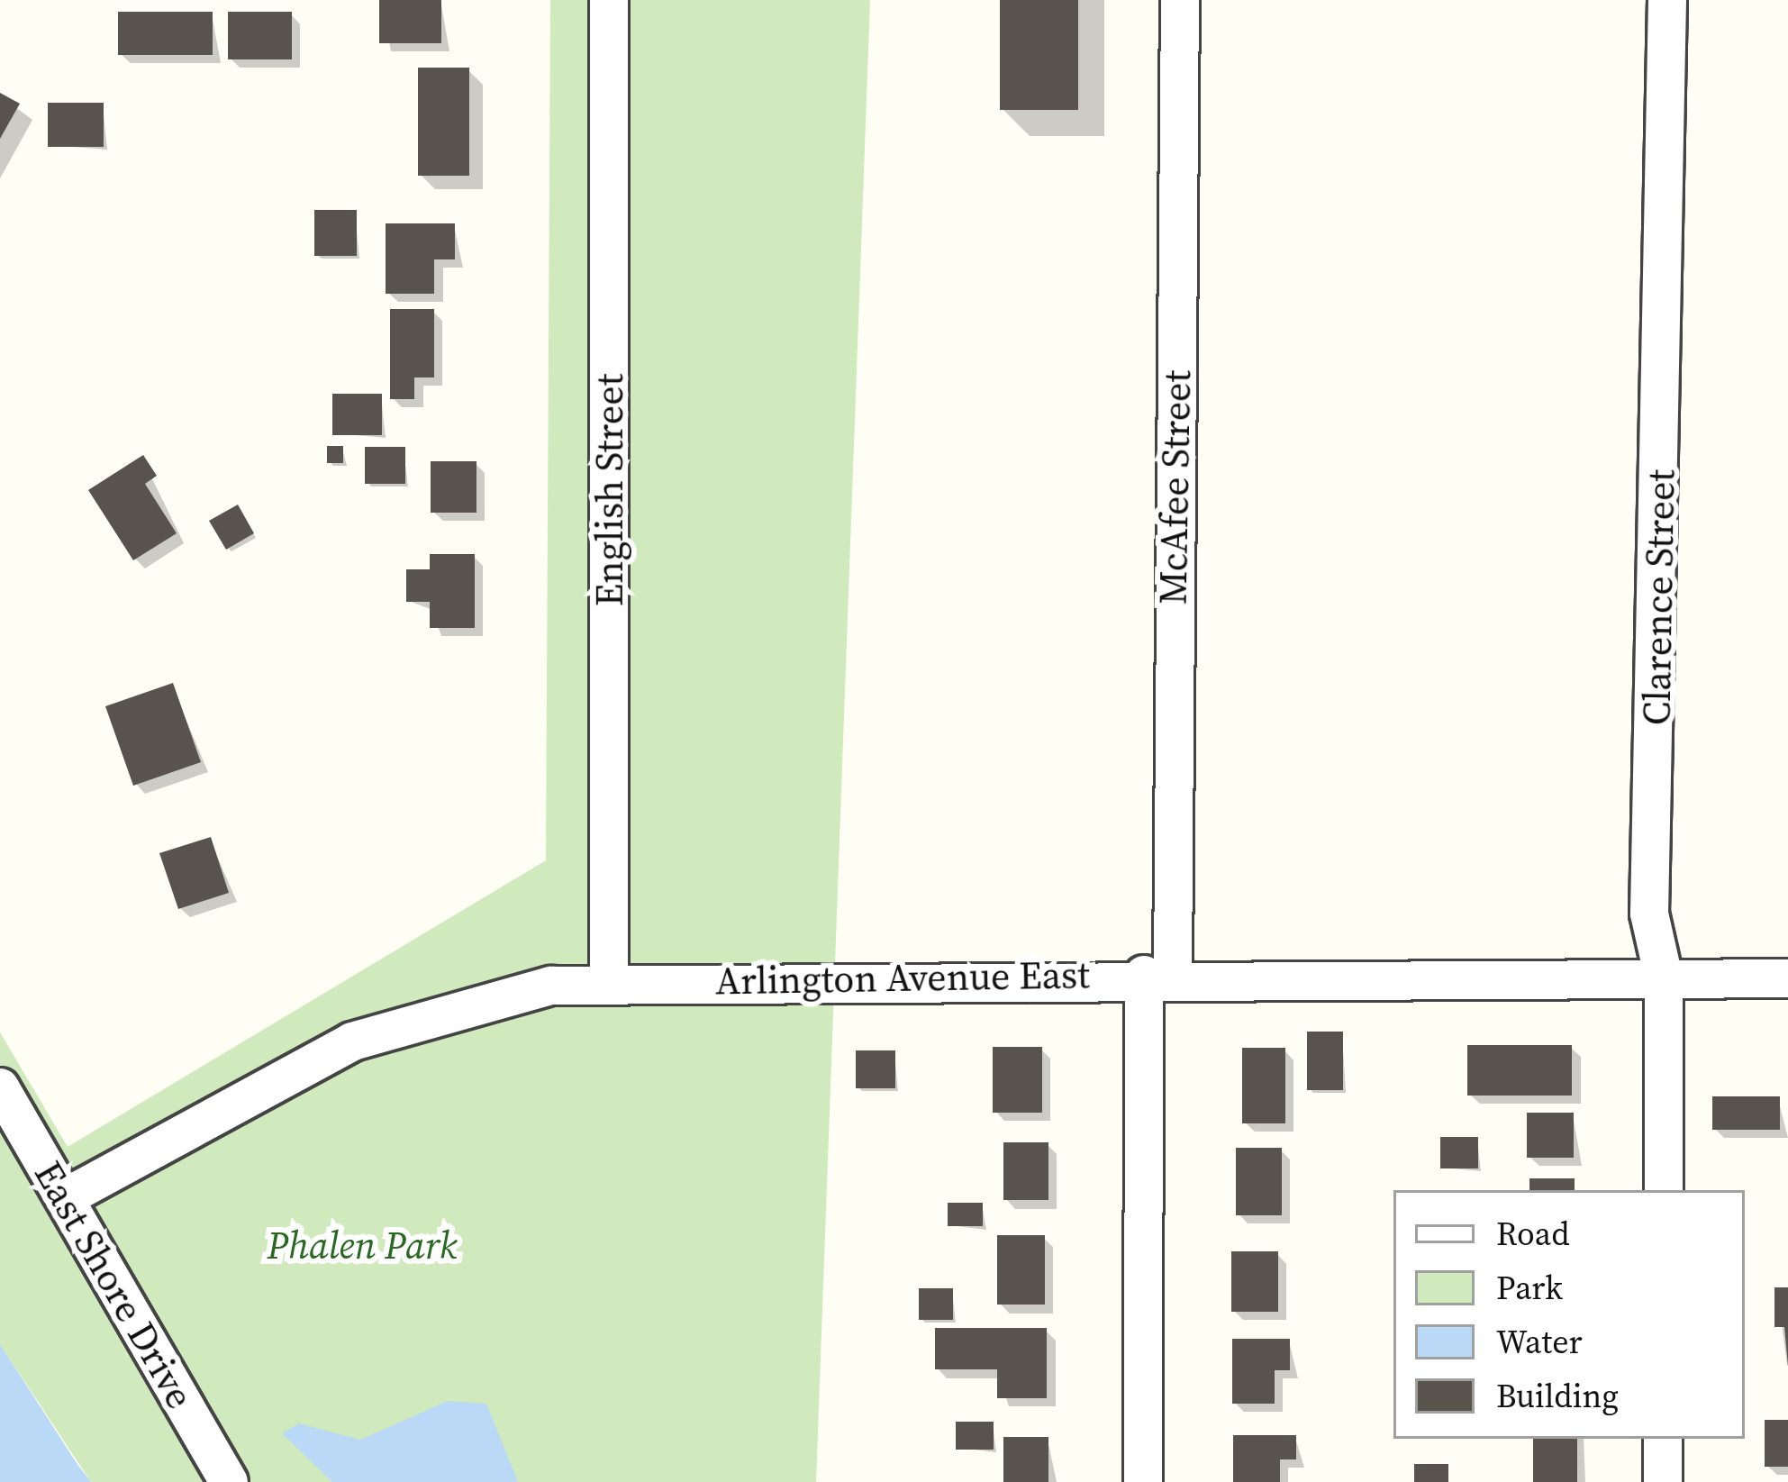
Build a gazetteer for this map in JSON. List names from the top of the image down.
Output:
{
  "streets": {
    "street": [
      "McAfee Street",
      "English Street",
      "Clarence Street",
      "Arlington Avenue East",
      "East Shore Drive"
    ]
  },
  "crossings": [
    ["McAfee Street", "Arlington Avenue East"],
    ["English Street", "Arlington Avenue East"],
    ["Clarence Street", "Arlington Avenue East"],
    ["Arlington Avenue East", "East Shore Drive"]
  ],
  "parks": ["Phalen Park"],
  "legend": [
    "Road",
    "Park",
    "Water",
    "Building"
  ]
}
